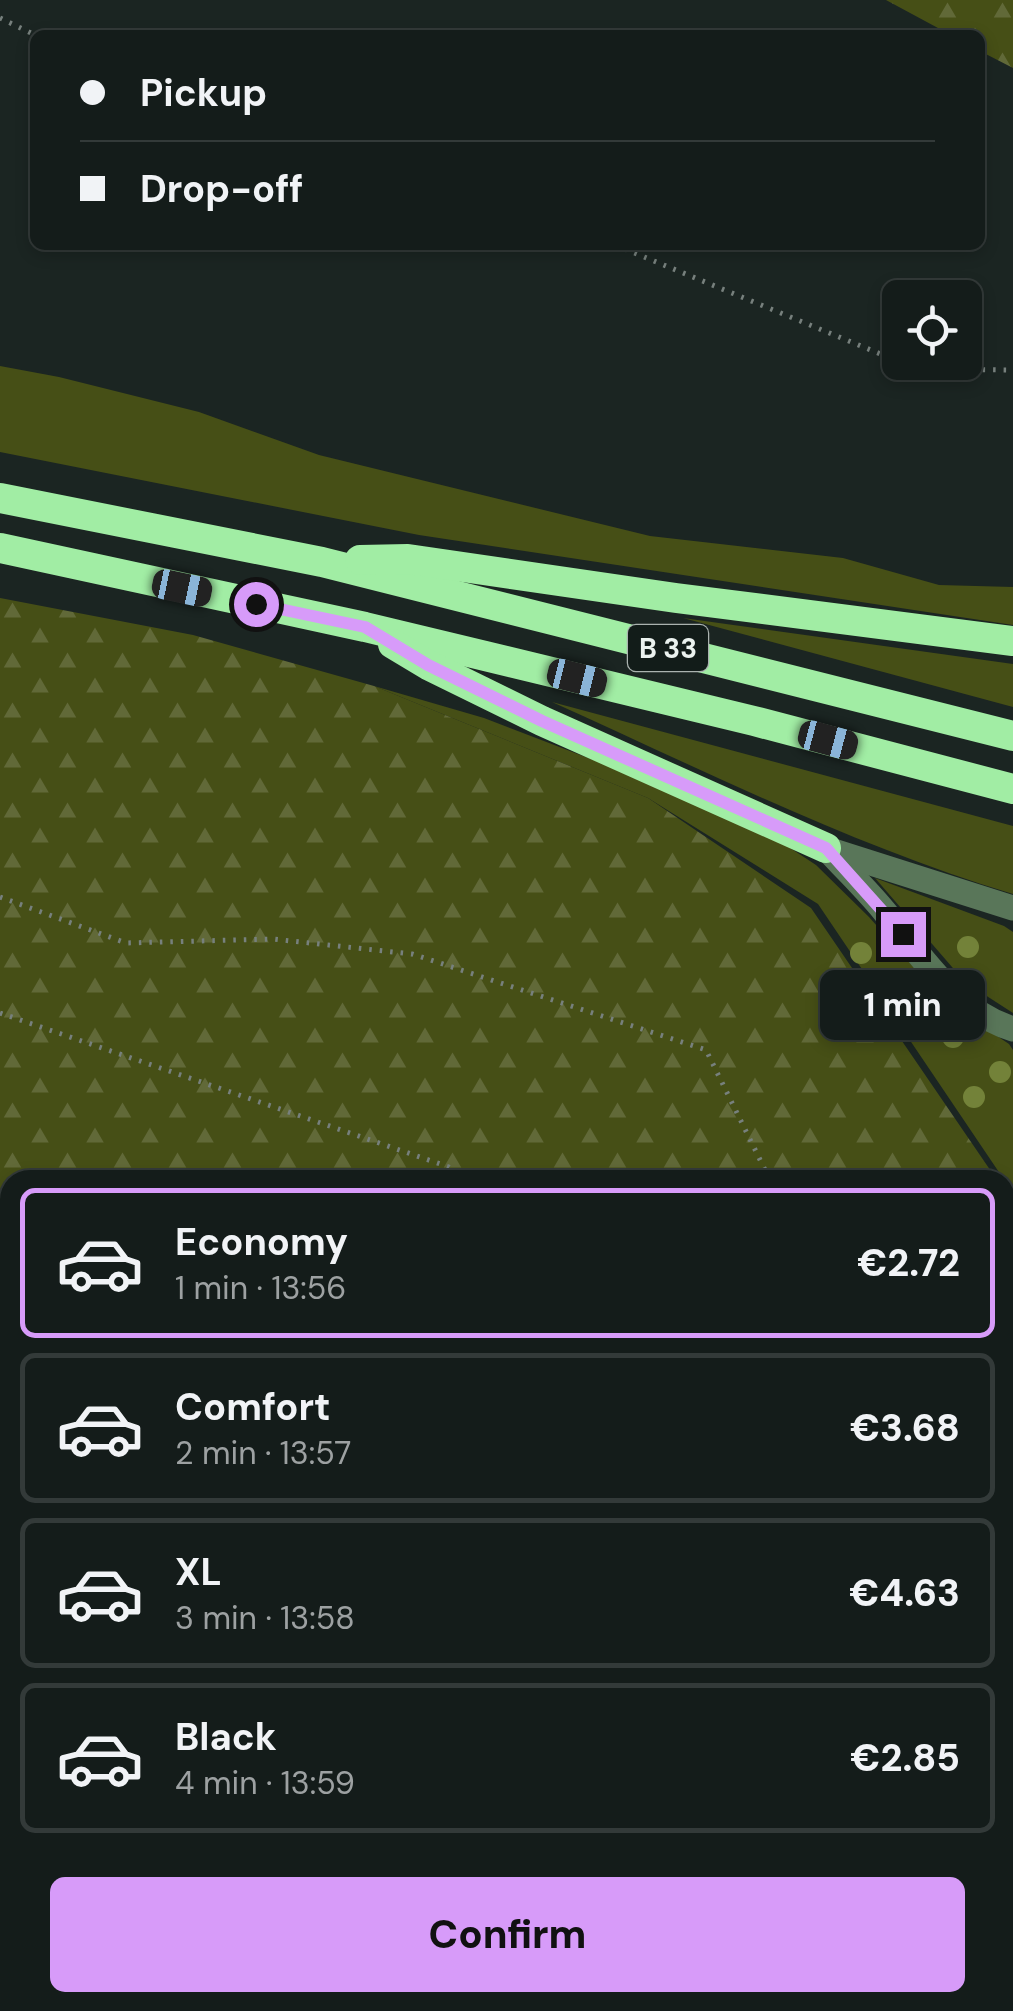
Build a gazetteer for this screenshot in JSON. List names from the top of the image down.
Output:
{
  "streets": {
    "highway": ["B 33"]
  },
  "page": {
    "banner": ["Pickup", "Drop-off"],
    "bubble": "1 min",
    "list": [
      {
        "name": "Economy",
        "note": "1 min · 13:56",
        "value": "€2.72"
      },
      {
        "name": "Comfort",
        "note": "2 min · 13:57",
        "value": "€3.68"
      },
      {
        "name": "XL",
        "note": "3 min · 13:58",
        "value": "€4.63"
      },
      {
        "name": "Black",
        "note": "4 min · 13:59",
        "value": "€2.85"
      }
    ],
    "buttons": "Confirm"
  }
}
